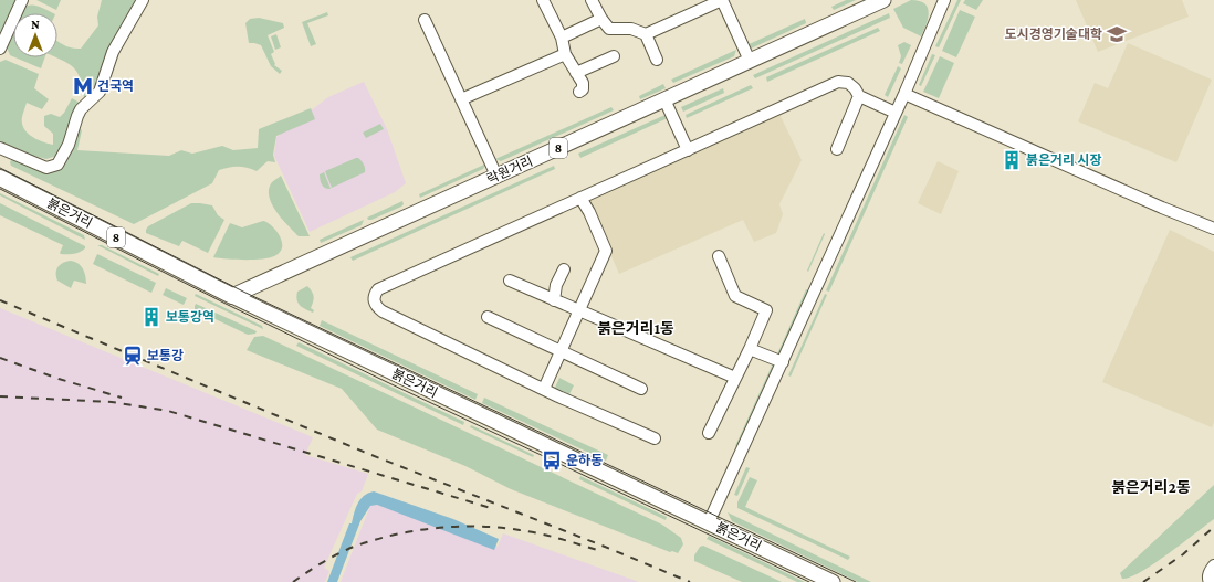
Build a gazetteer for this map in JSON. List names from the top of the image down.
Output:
{
  "streets": {
    "highway": ["8", "붉은거리"],
    "main road": ["락원거리"]
  },
  "crossings": [
    ["락원거리", "붉은거리"]
  ],
  "districts": ["붉은거리1동", "붉은거리2동"],
  "places": {
    "school or university": ["도시경영기술대학"],
    "metro station": ["건국역"],
    "building": ["붉은거리 시장", "보통강역"],
    "station": ["보통강"],
    "bus stop": ["운하동"]
  },
  "north": "top"
}
